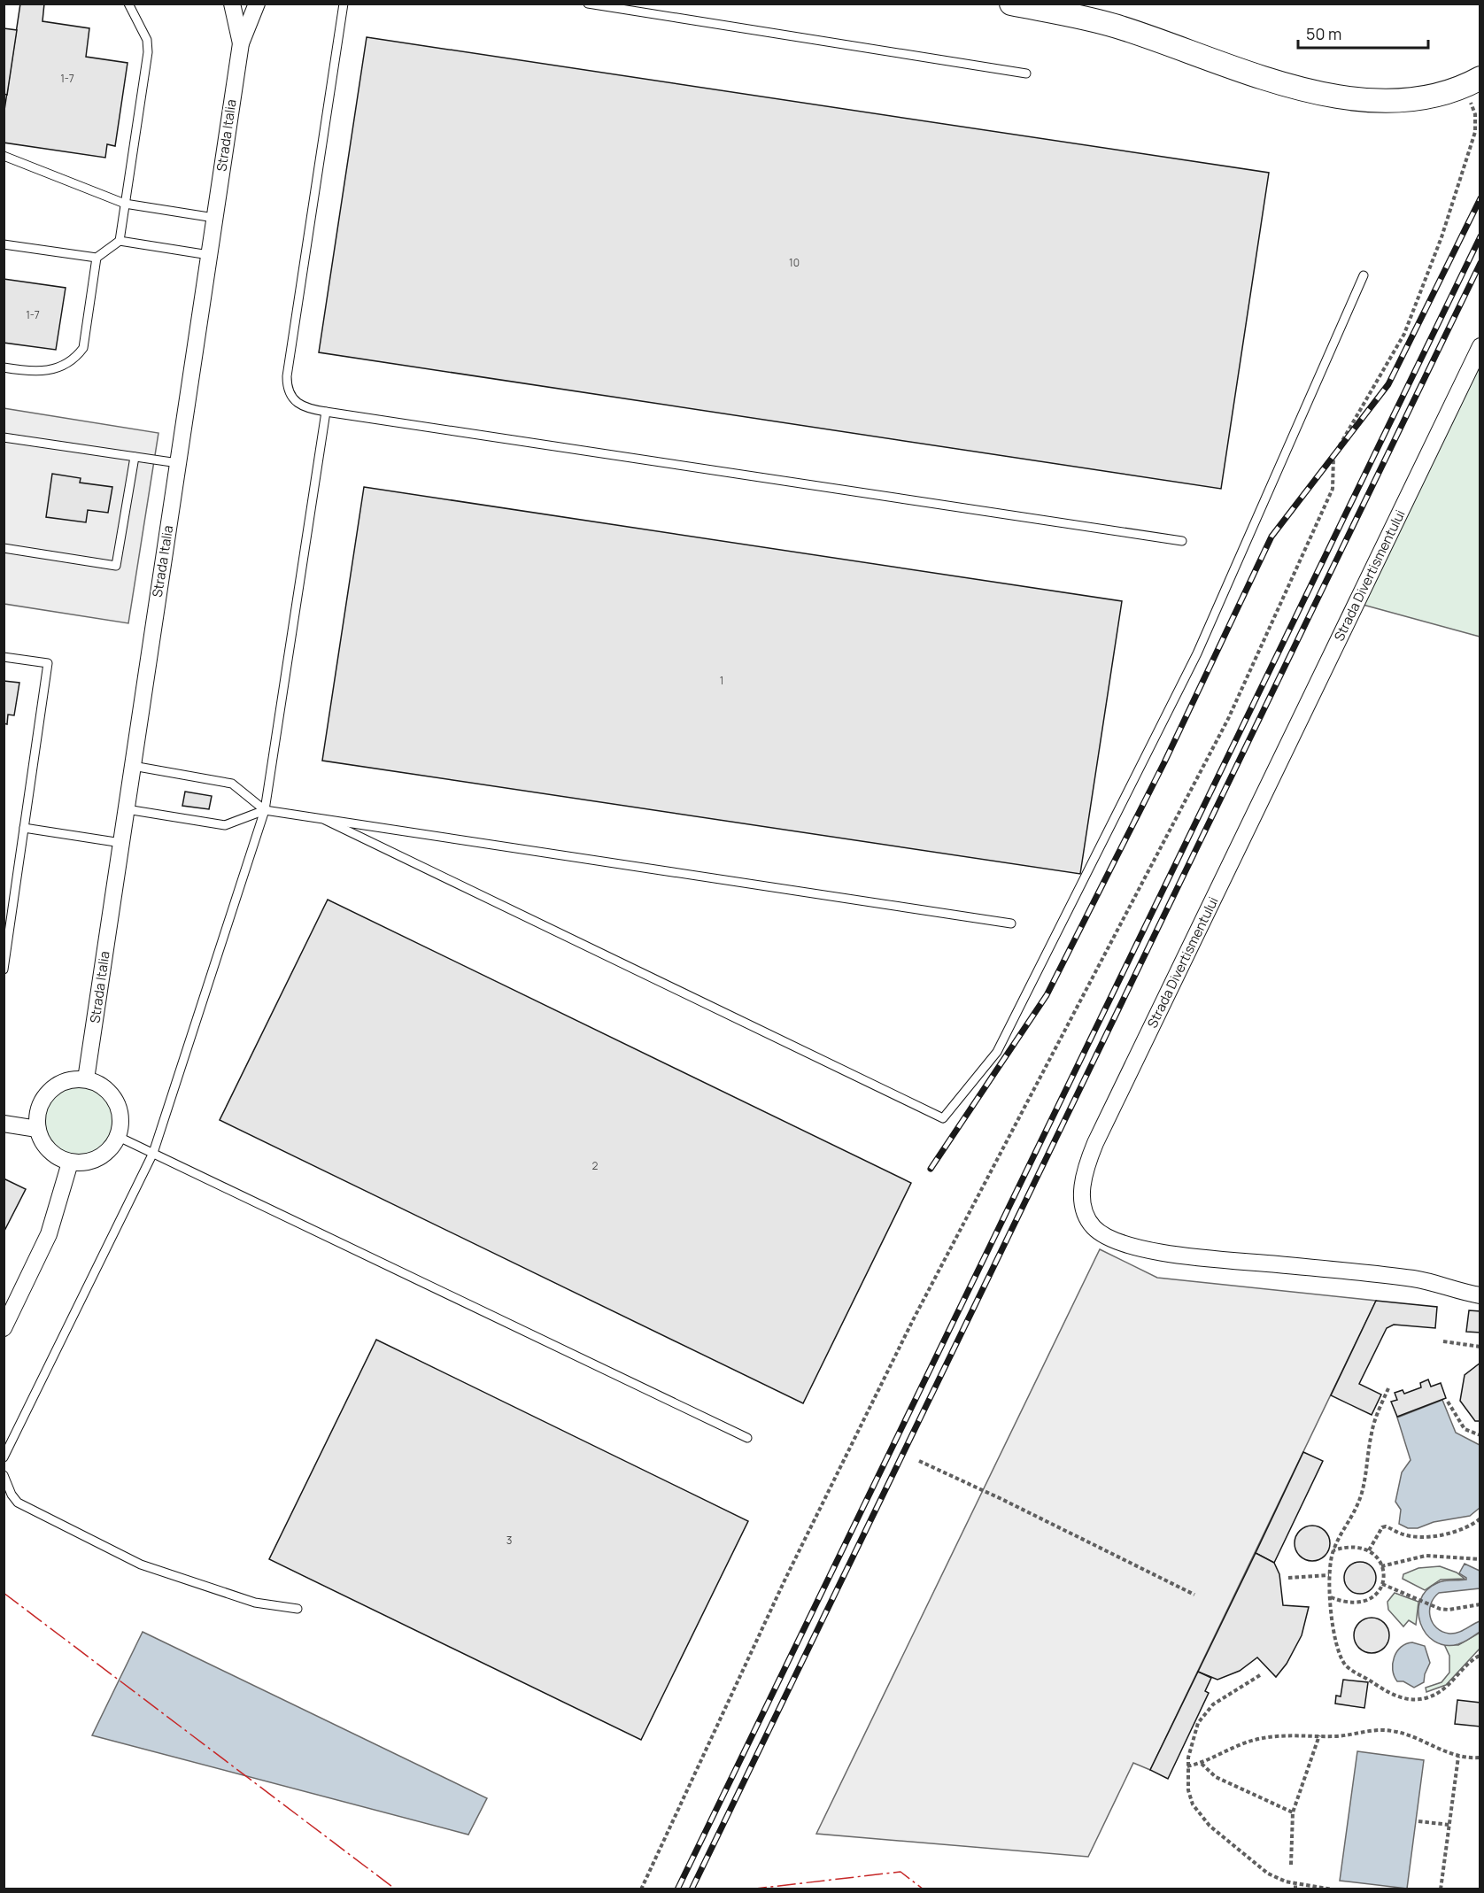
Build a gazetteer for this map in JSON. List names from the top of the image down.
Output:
{
  "streets": {
    "street": ["Strada Italia", "Strada Divertismentului"]
  },
  "house_numbers": [
    "1-7",
    "10",
    "1-7",
    "1",
    "2",
    "3"
  ],
  "scale_bar": "50 m"
}
